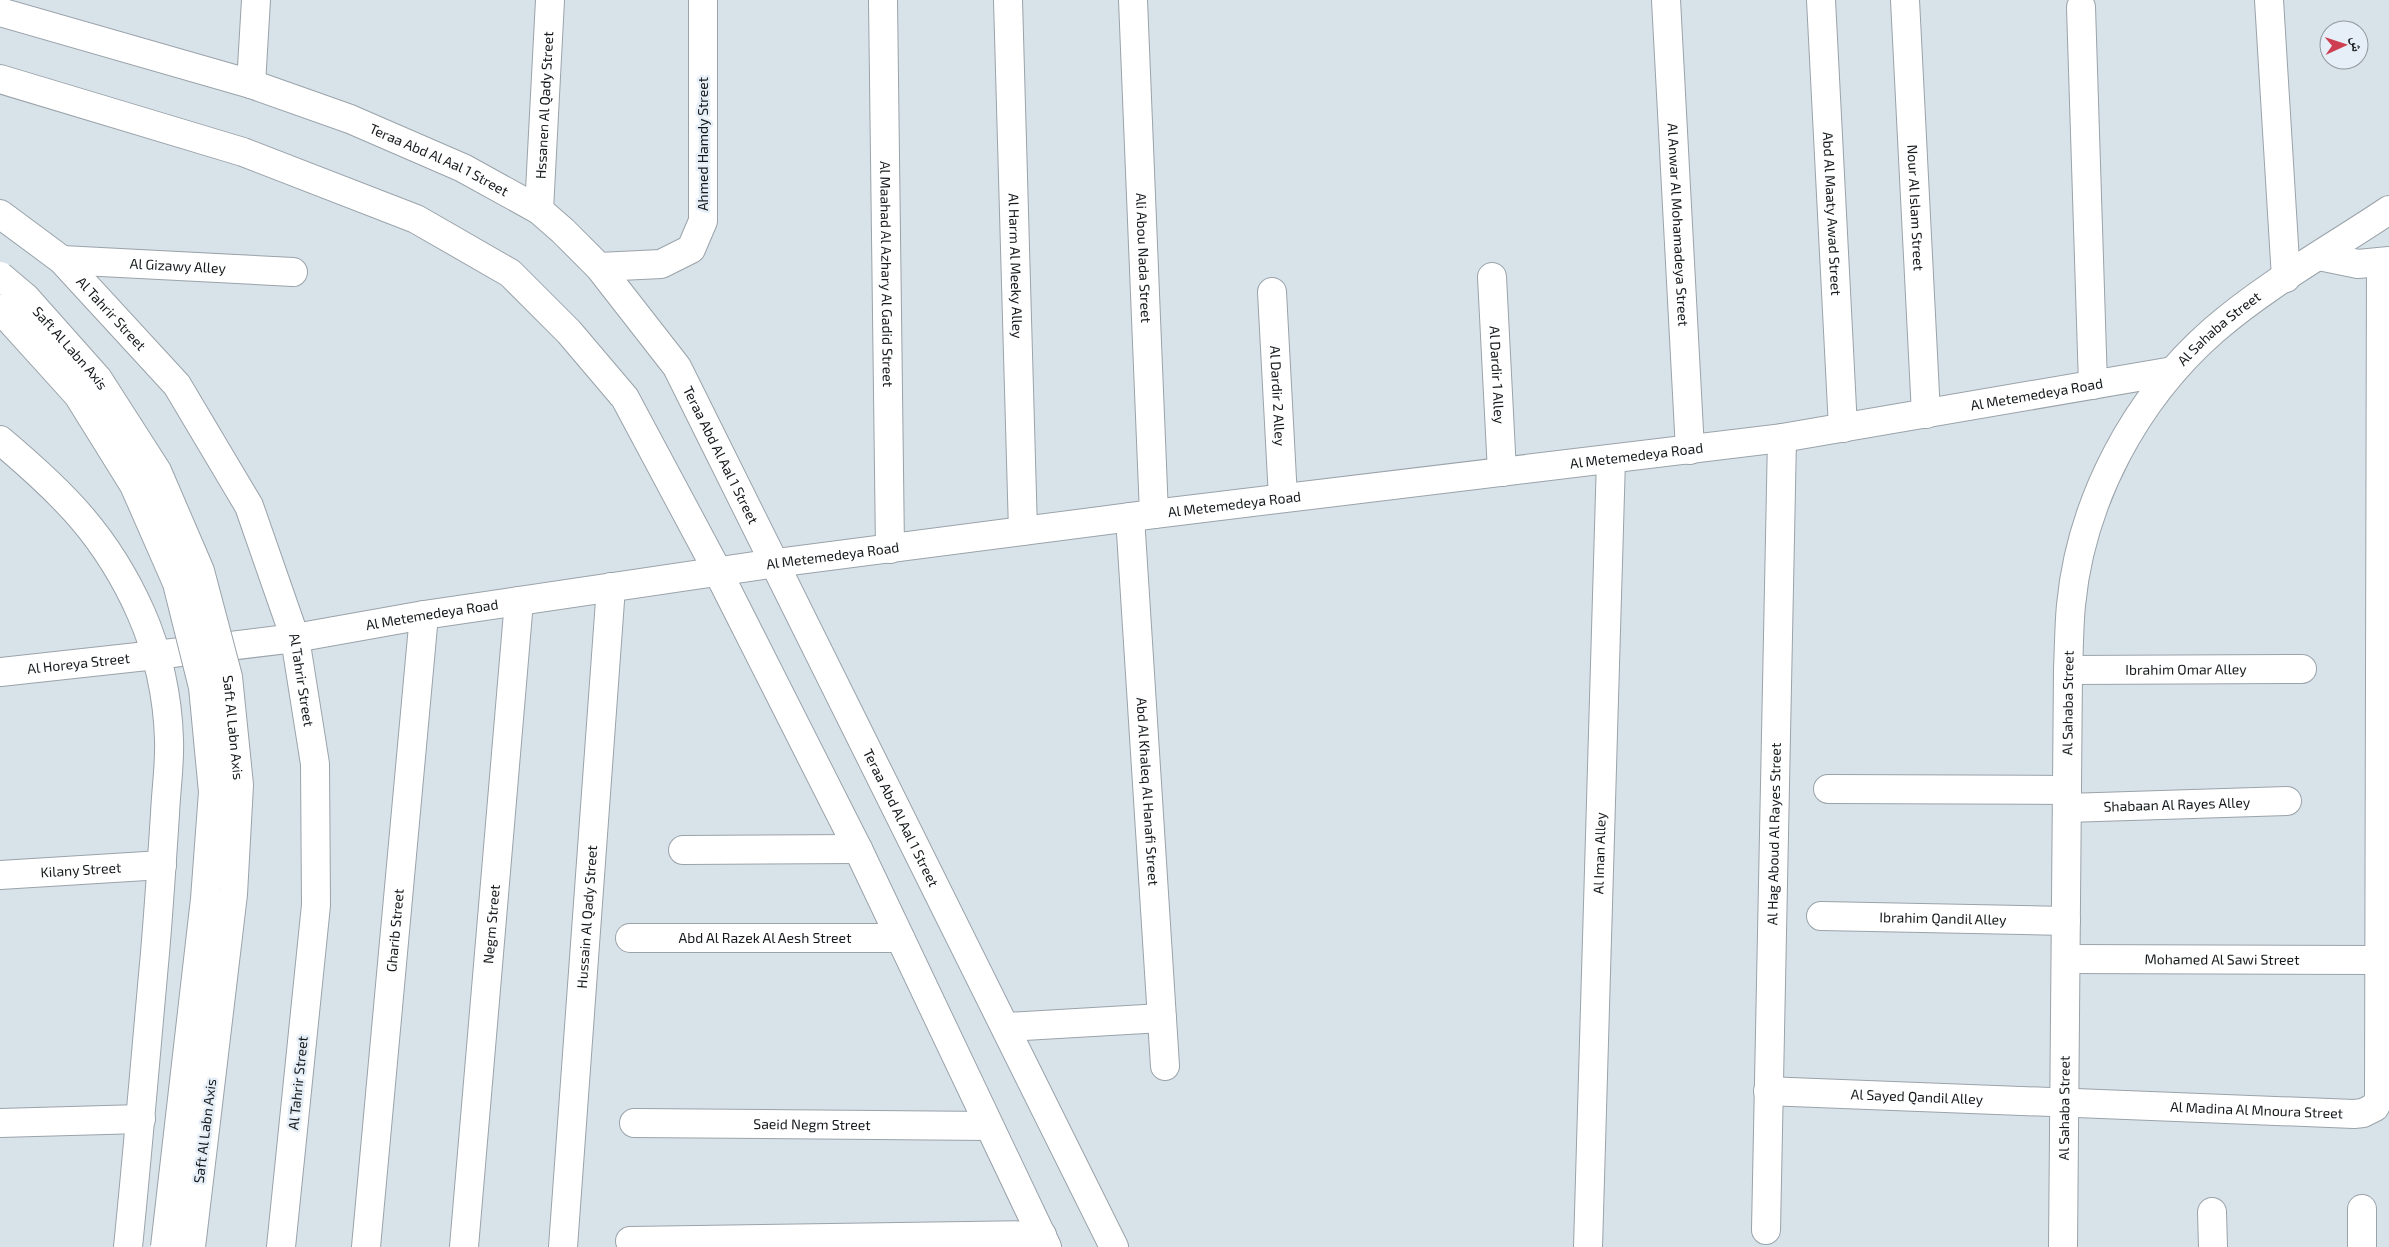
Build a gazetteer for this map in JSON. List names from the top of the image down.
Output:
{
  "streets": {
    "street": [
      "Hssanen Al Qady Street",
      "Ahmed Hamdy Street",
      "Teraa Abd Al Aal 1 Street",
      "Nour Al Islam Street",
      "Abd Al Maaty Awad Street",
      "Al Anwar Al Mohamadeya Street",
      "Ali Abou Nada Street",
      "Al Gizawy Alley",
      "Al Harm Al Meeky Alley",
      "Al Maahad Al Azhary Al Gadid Street",
      "Al Tahrir Street",
      "Al Sahaba Street",
      "Saft Al Labn Axis",
      "Al Dardir 1 Alley",
      "Al Dardir 2 Alley",
      "Al Metemedeya Road",
      "Al Horeya Street",
      "Ibrahim Omar Alley",
      "Abd Al Khaleq Al Hanafi Street",
      "Shabaan Al Rayes Alley",
      "Al Hag Aboud Al Rayes Street",
      "Al Iman Alley",
      "Kilany Street",
      "Hussain Al Qady Street",
      "Ibrahim Qandil Alley",
      "Negm Street",
      "Gharib Street",
      "Abd Al Razek Al Aesh Street",
      "Mohamed Al Sawi Street",
      "Al Sayed Qandil Alley",
      "Al Madina Al Mnoura Street",
      "Saeid Negm Street"
    ]
  },
  "crossings": [
    ["Hssanen Al Qady Street", "Teraa Abd Al Aal 1 Street"],
    ["Ahmed Hamdy Street", "Teraa Abd Al Aal 1 Street"],
    ["Teraa Abd Al Aal 1 Street", "Al Metemedeya Road"],
    ["Nour Al Islam Street", "Al Metemedeya Road"],
    ["Abd Al Maaty Awad Street", "Al Metemedeya Road"],
    ["Al Anwar Al Mohamadeya Street", "Al Metemedeya Road"],
    ["Ali Abou Nada Street", "Al Metemedeya Road"],
    ["Ali Abou Nada Street", "Abd Al Khaleq Al Hanafi Street"],
    ["Al Gizawy Alley", "Al Tahrir Street"],
    ["Al Harm Al Meeky Alley", "Al Metemedeya Road"],
    ["Al Maahad Al Azhary Al Gadid Street", "Al Metemedeya Road"],
    ["Al Tahrir Street", "Al Metemedeya Road"],
    ["Al Sahaba Street", "Al Metemedeya Road"],
    ["Al Sahaba Street", "Ibrahim Omar Alley"],
    ["Al Sahaba Street", "Shabaan Al Rayes Alley"],
    ["Al Sahaba Street", "Ibrahim Qandil Alley"],
    ["Al Sahaba Street", "Mohamed Al Sawi Street"],
    ["Al Sahaba Street", "Al Sayed Qandil Alley"],
    ["Al Sahaba Street", "Al Madina Al Mnoura Street"],
    ["Al Dardir 1 Alley", "Al Metemedeya Road"],
    ["Al Dardir 2 Alley", "Al Metemedeya Road"],
    ["Al Metemedeya Road", "Al Horeya Street"],
    ["Al Metemedeya Road", "Abd Al Khaleq Al Hanafi Street"],
    ["Al Metemedeya Road", "Al Hag Aboud Al Rayes Street"],
    ["Al Metemedeya Road", "Al Iman Alley"],
    ["Al Metemedeya Road", "Hussain Al Qady Street"],
    ["Al Metemedeya Road", "Negm Street"],
    ["Al Metemedeya Road", "Gharib Street"],
    ["Al Hag Aboud Al Rayes Street", "Al Sayed Qandil Alley"],
    ["Mohamed Al Sawi Street", "Al Madina Al Mnoura Street"],
    ["Al Sayed Qandil Alley", "Al Madina Al Mnoura Street"]
  ],
  "north": "right"
}
